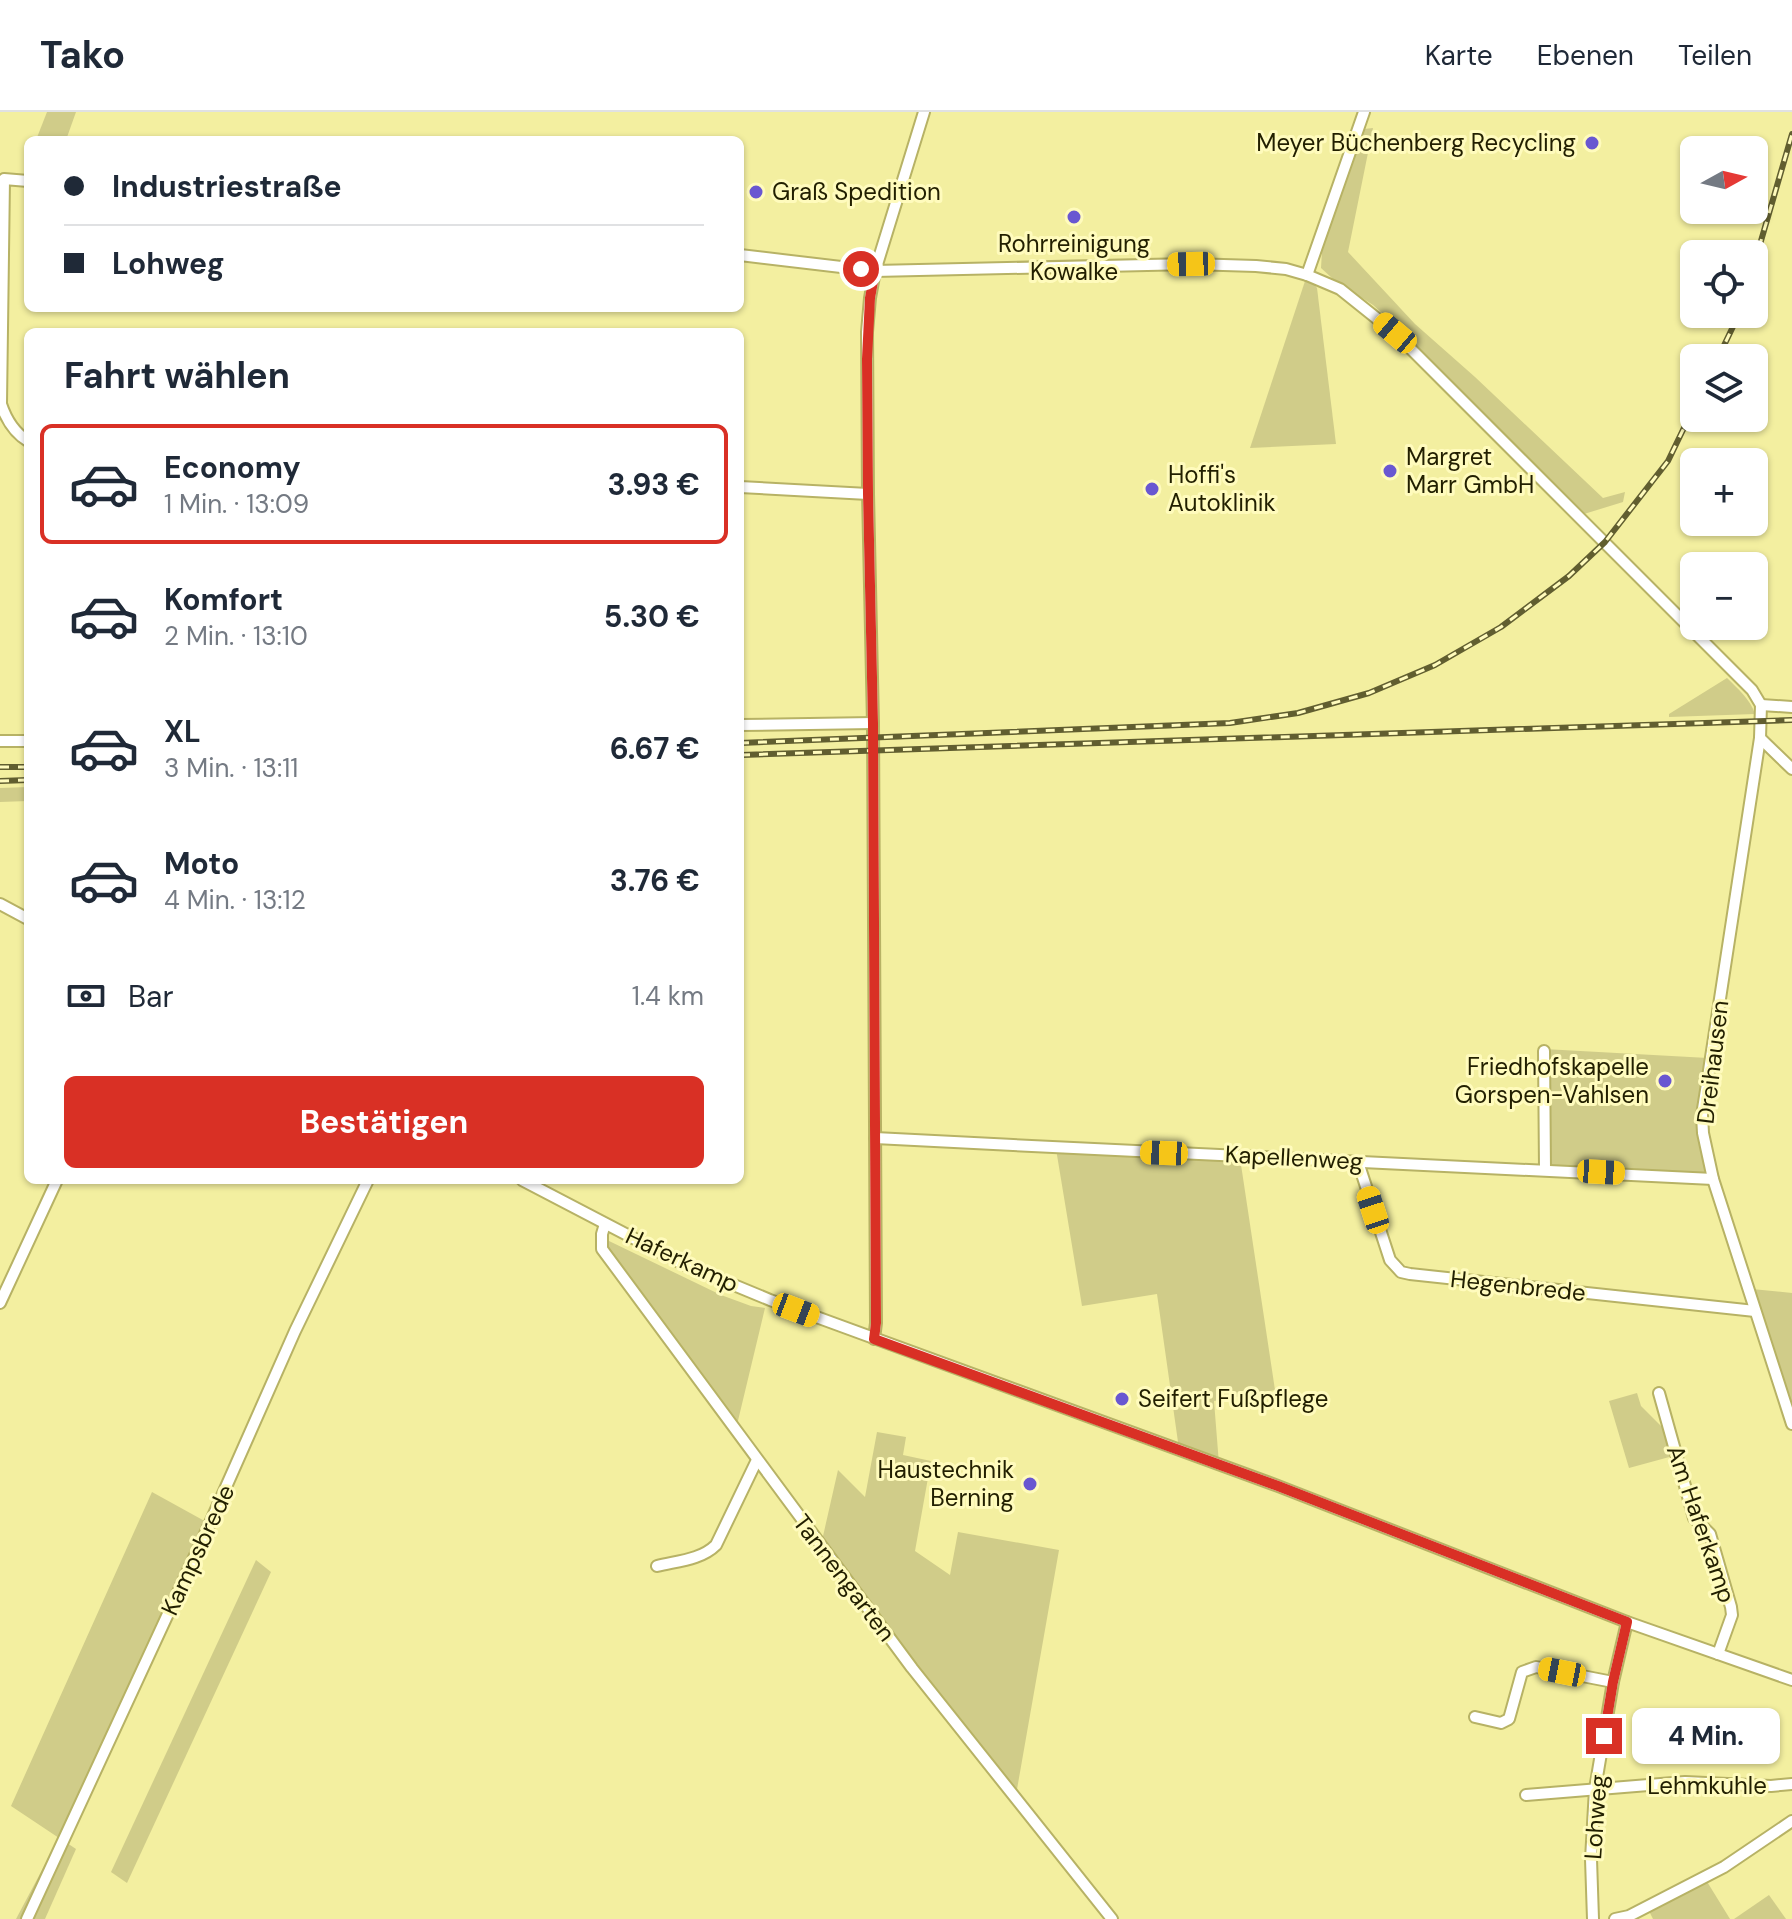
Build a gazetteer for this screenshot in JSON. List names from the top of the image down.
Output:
{
  "streets": {
    "street": [
      "Dreihausen",
      "Kapellenweg",
      "Haferkamp",
      "Hegenbrede",
      "Am Haferkamp",
      "Kampsbrede",
      "Tannengarten",
      "Lehmkuhle",
      "Lohweg"
    ]
  },
  "crossings": [
    ["Dreihausen", "Kapellenweg"],
    ["Dreihausen", "Hegenbrede"],
    ["Kapellenweg", "Hegenbrede"],
    ["Haferkamp", "Am Haferkamp"],
    ["Haferkamp", "Tannengarten"],
    ["Haferkamp", "Lohweg"],
    ["Lehmkuhle", "Lohweg"]
  ],
  "places": [
    "Meyer Büchenberg Recycling",
    "Graß Spedition",
    "Rohrreinigung Kowalke",
    "Margret Marr GmbH",
    "Hoffi's Autoklinik",
    "Friedhofskapelle Gorspen-Vahlsen",
    "Seifert Fußpflege",
    "Haustechnik Berning"
  ],
  "north": "right",
  "page": {
    "header": "Tako",
    "nav": ["Karte", "Ebenen", "Teilen"],
    "map_buttons": ["+", "−"],
    "banner": ["Industriestraße", "Lohweg"],
    "heading": "Fahrt wählen",
    "list": [
      {
        "name": "Economy",
        "note": "1 Min. · 13:09",
        "value": "3.93 €"
      },
      {
        "name": "Komfort",
        "note": "2 Min. · 13:10",
        "value": "5.30 €"
      },
      {
        "name": "XL",
        "note": "3 Min. · 13:11",
        "value": "6.67 €"
      },
      {
        "name": "Moto",
        "note": "4 Min. · 13:12",
        "value": "3.76 €"
      }
    ],
    "pay": ["Bar", "1.4 km"],
    "buttons": "Bestätigen",
    "bubble": "4 Min."
  }
}
